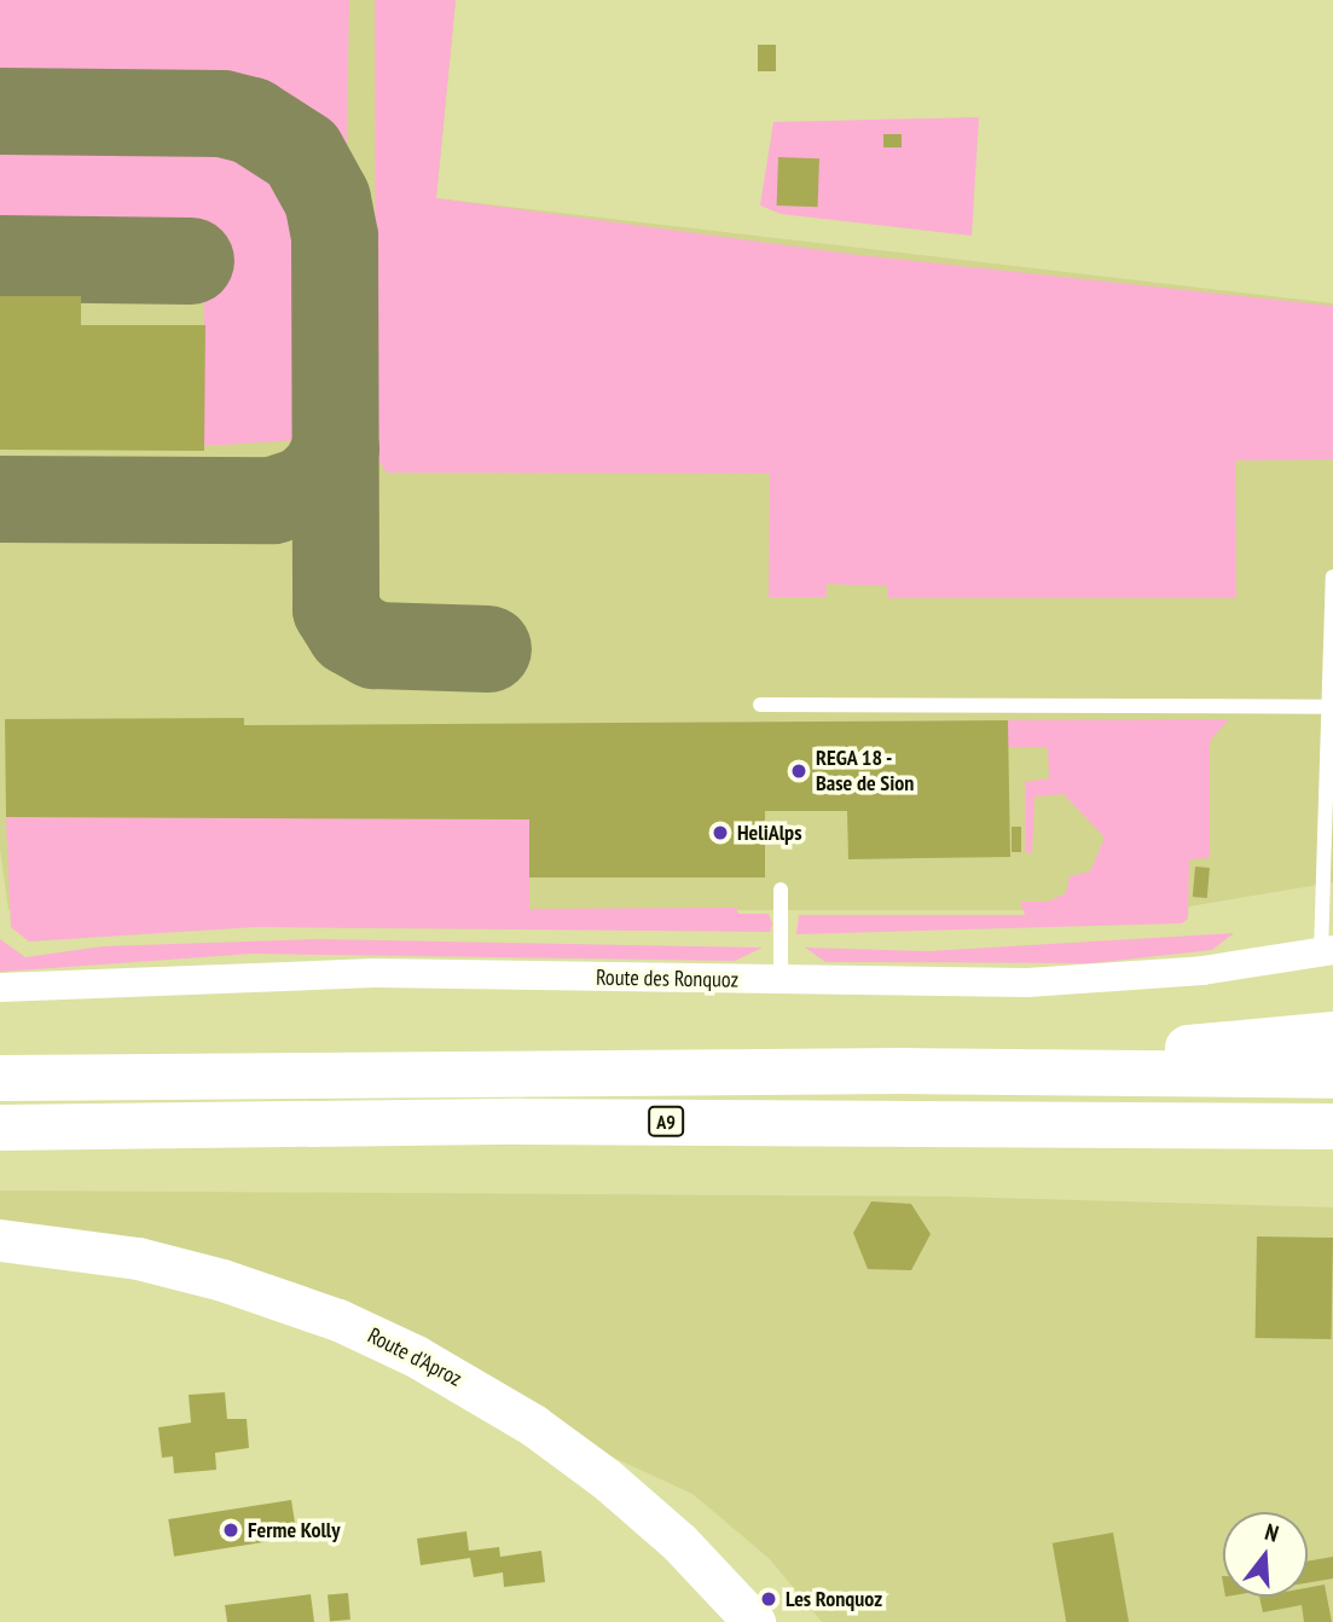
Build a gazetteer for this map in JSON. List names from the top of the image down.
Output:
{
  "streets": {
    "highway": ["A9"],
    "street": ["Route des Ronquoz", "Route d'Aproz"]
  },
  "places": [
    "REGA 18 - Base de Sion",
    "HeliAlps",
    "Ferme Kolly",
    "Les Ronquoz"
  ],
  "north": "top"
}
